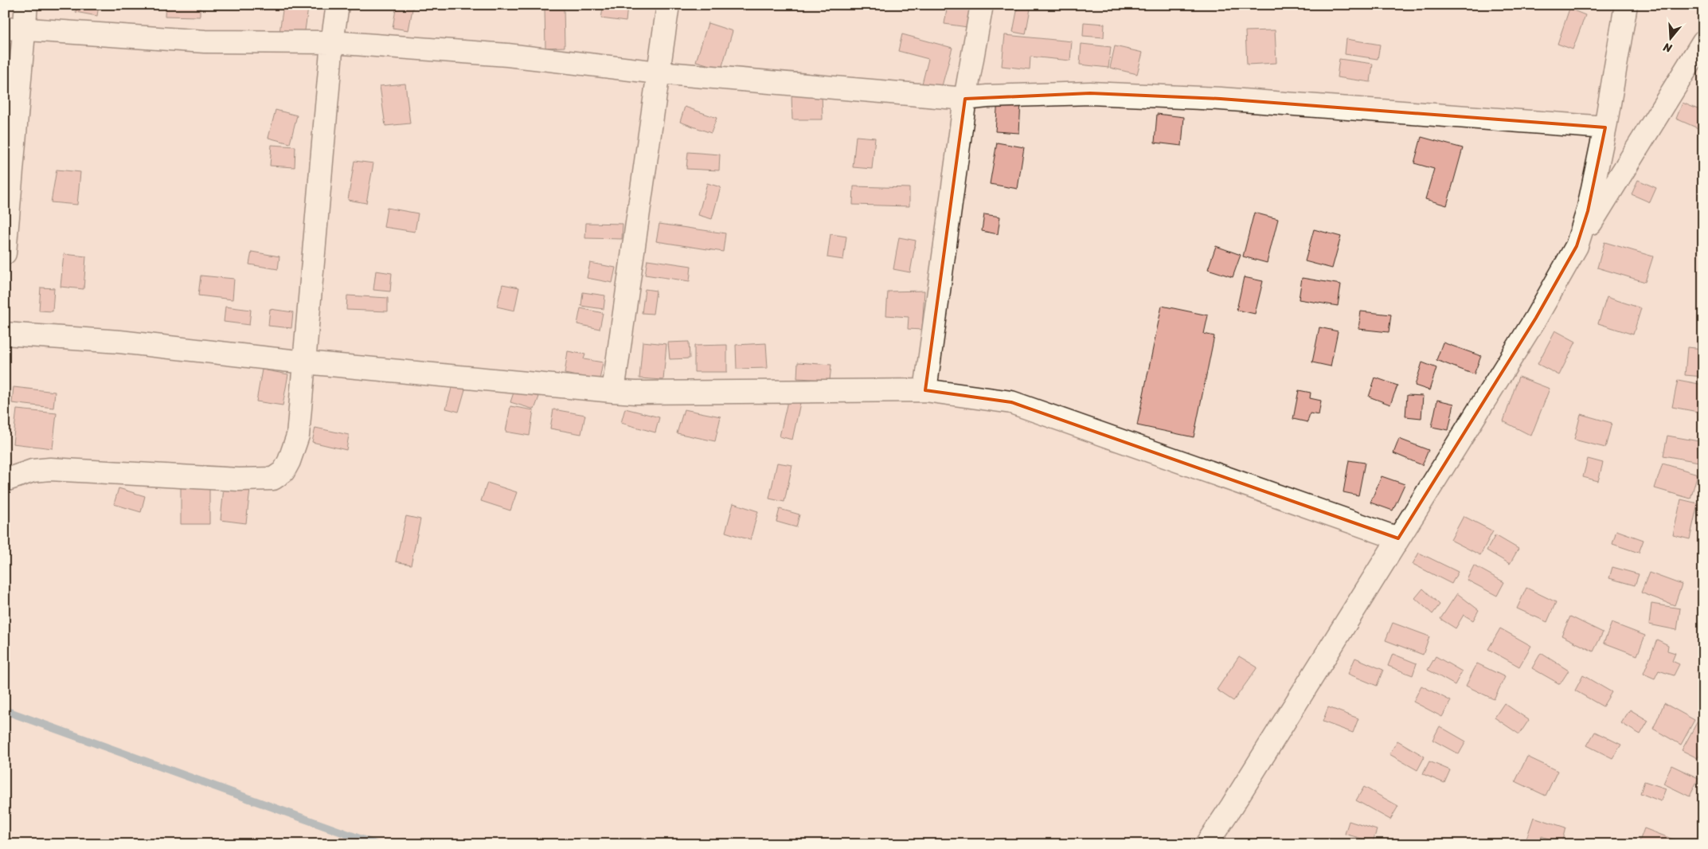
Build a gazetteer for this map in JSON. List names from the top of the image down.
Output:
{
  "north": "bottom"
}
